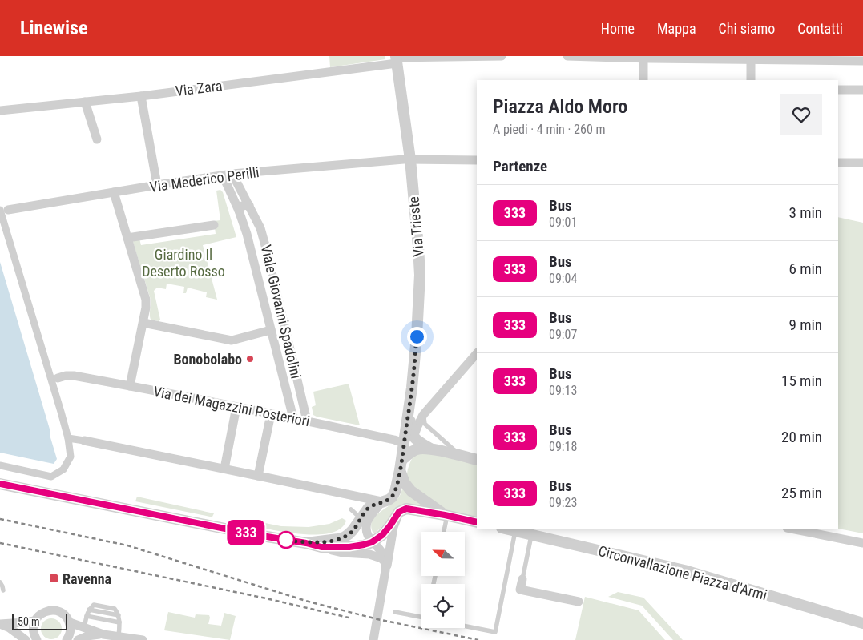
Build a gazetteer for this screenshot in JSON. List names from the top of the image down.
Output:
{
  "streets": {
    "street": [
      "Via Zara",
      "Via Mederico Perilli",
      "Via Trieste",
      "Viale Giovanni Spadolini",
      "Via dei Magazzini Posteriori",
      "Circonvallazione Piazza d'Armi"
    ]
  },
  "crossings": [
    ["Via Zara", "Via Trieste"],
    ["Via Mederico Perilli", "Via Trieste"],
    ["Via Mederico Perilli", "Viale Giovanni Spadolini"],
    ["Via Trieste", "Via dei Magazzini Posteriori"],
    ["Viale Giovanni Spadolini", "Via dei Magazzini Posteriori"]
  ],
  "parks": ["Giardino Il Deserto Rosso"],
  "places": {
    "other": ["Bonobolabo"],
    "transit": ["Ravenna"]
  },
  "lines": ["bus line 333"],
  "scale_bar": "50 m",
  "north": "left",
  "page": {
    "header": "Linewise",
    "nav": [
      "Home",
      "Mappa",
      "Chi siamo",
      "Contatti"
    ],
    "on_map": "333",
    "heading": [
      ["Piazza Aldo Moro", "A piedi · 4 min · 260 m"],
      "Partenze"
    ],
    "list": [
      {
        "mark": "333",
        "name": "Bus",
        "note": "09:01",
        "value": "3 min"
      },
      {
        "mark": "333",
        "name": "Bus",
        "note": "09:04",
        "value": "6 min"
      },
      {
        "mark": "333",
        "name": "Bus",
        "note": "09:07",
        "value": "9 min"
      },
      {
        "mark": "333",
        "name": "Bus",
        "note": "09:13",
        "value": "15 min"
      },
      {
        "mark": "333",
        "name": "Bus",
        "note": "09:18",
        "value": "20 min"
      },
      {
        "mark": "333",
        "name": "Bus",
        "note": "09:23",
        "value": "25 min"
      }
    ],
    "scale": "50 m"
  }
}
